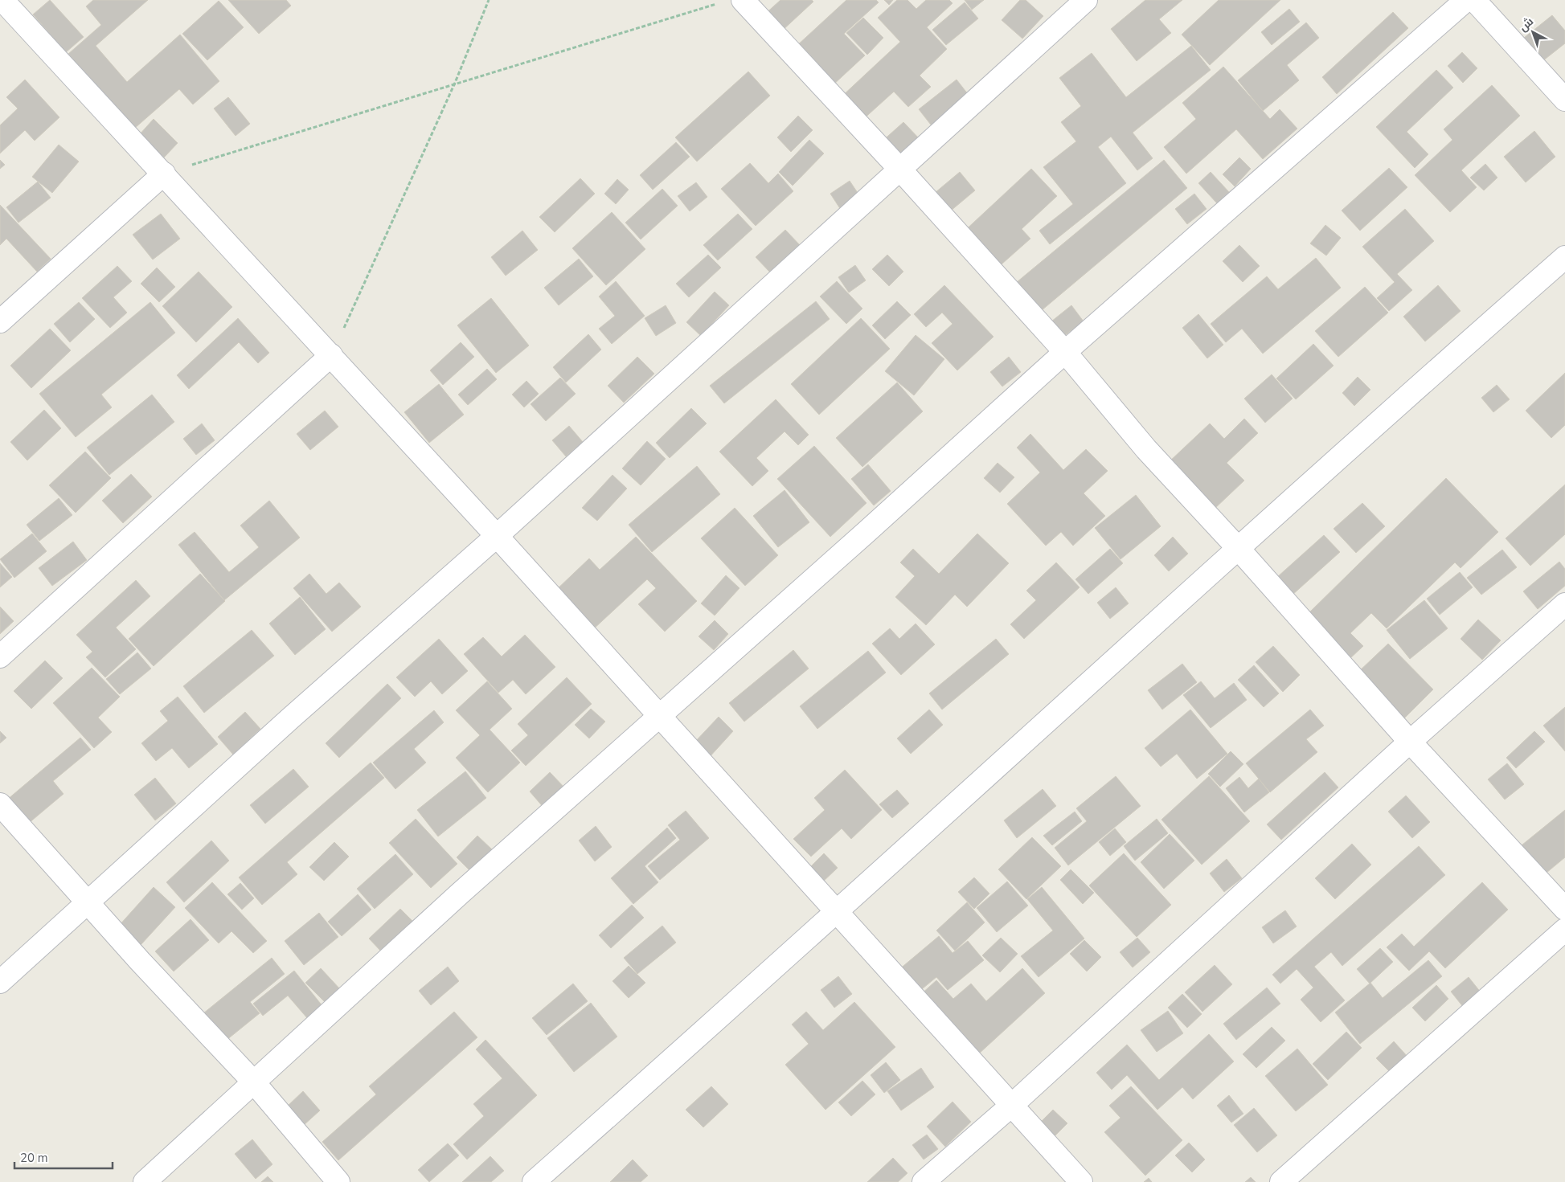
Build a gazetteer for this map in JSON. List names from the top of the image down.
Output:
{
  "scale_bar": "20 m",
  "north": "top left"
}
